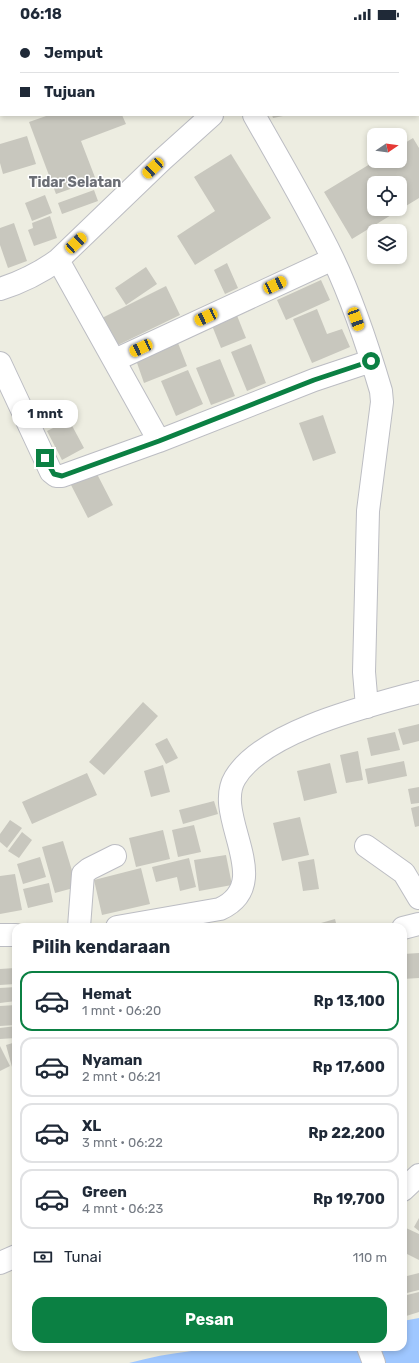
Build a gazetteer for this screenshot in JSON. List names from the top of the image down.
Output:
{
  "districts": ["Tidar Selatan"],
  "north": "right",
  "page": {
    "status": "06:18",
    "banner": ["Jemput", "Tujuan"],
    "bubble": "1 mnt",
    "heading": "Pilih kendaraan",
    "list": [
      {
        "name": "Hemat",
        "note": "1 mnt · 06:20",
        "value": "Rp 13,100"
      },
      {
        "name": "Nyaman",
        "note": "2 mnt · 06:21",
        "value": "Rp 17,600"
      },
      {
        "name": "XL",
        "note": "3 mnt · 06:22",
        "value": "Rp 22,200"
      },
      {
        "name": "Green",
        "note": "4 mnt · 06:23",
        "value": "Rp 19,700"
      }
    ],
    "pay": ["Tunai", "110 m"],
    "buttons": "Pesan"
  }
}
